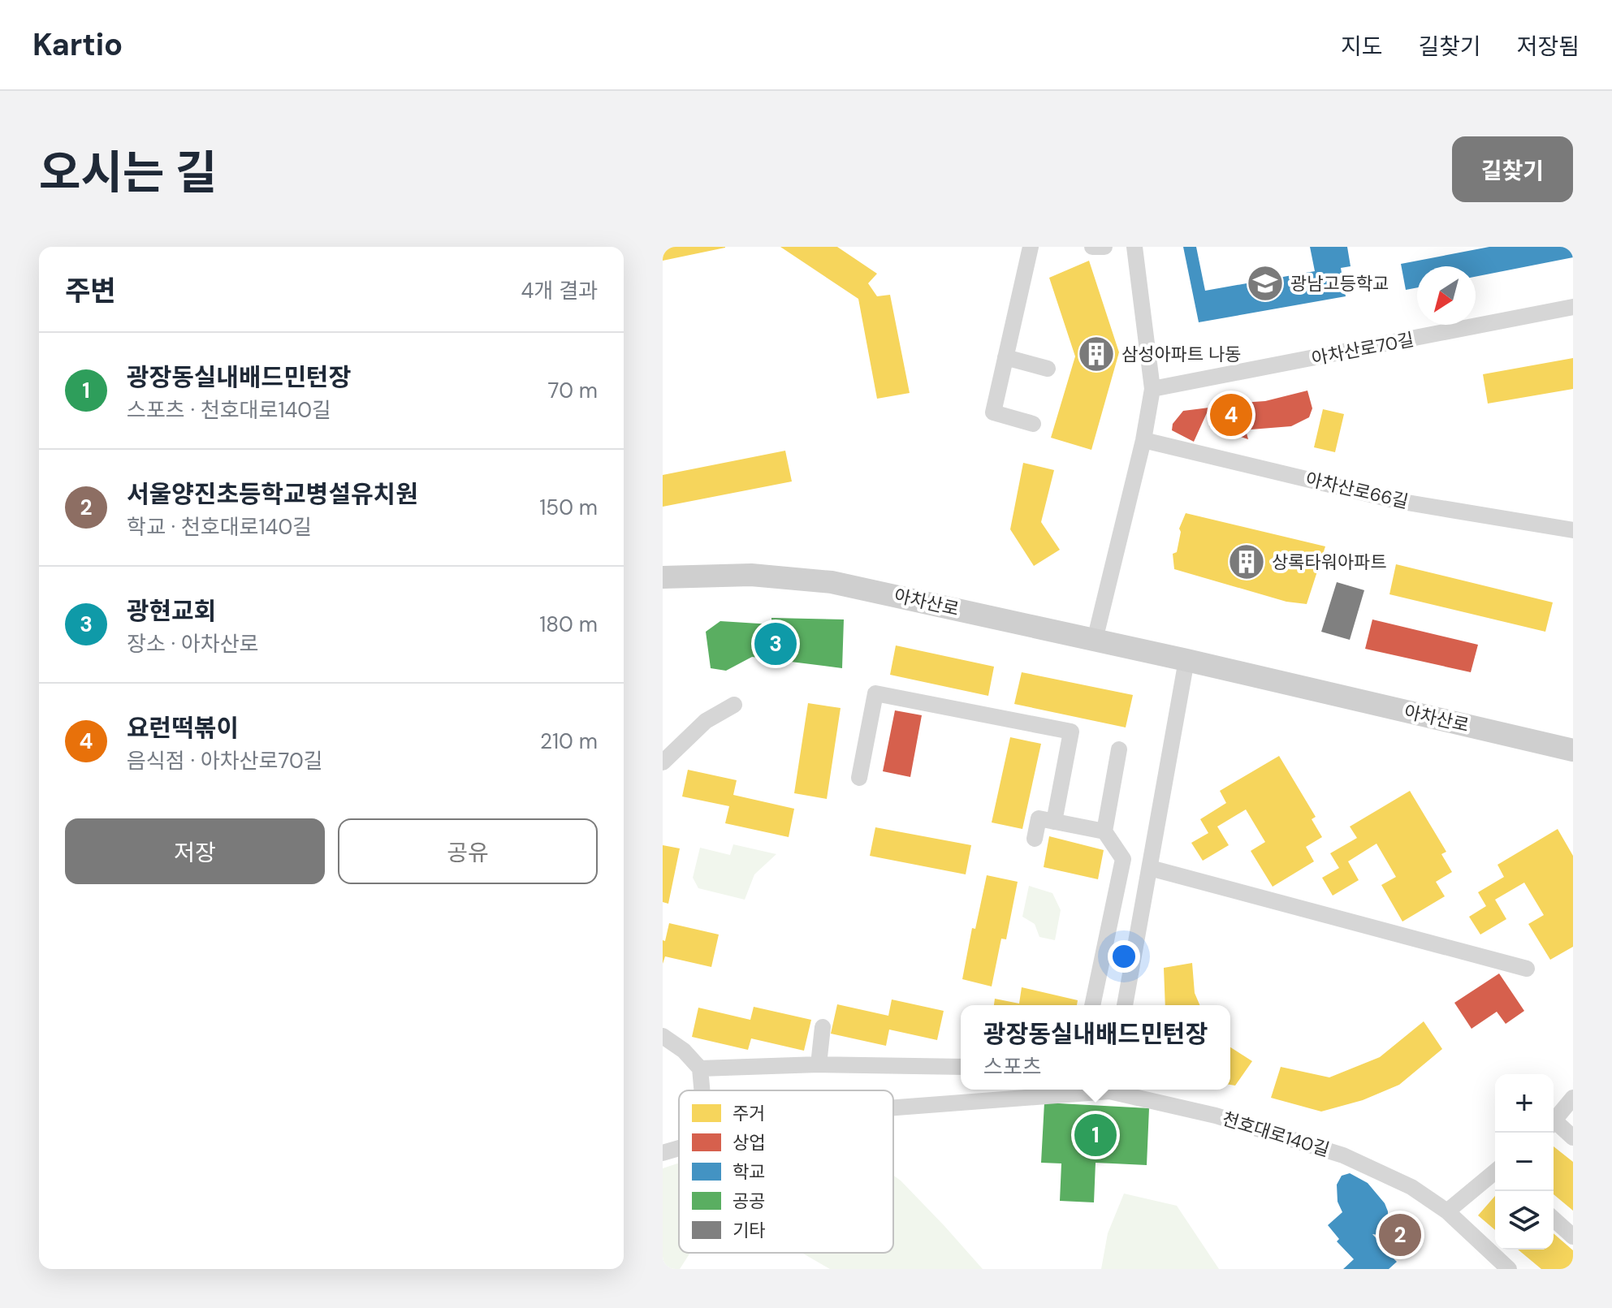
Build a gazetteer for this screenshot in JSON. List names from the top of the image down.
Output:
{
  "streets": {
    "main road": ["아차산로"],
    "street": ["아차산로70길", "아차산로66길", "천호대로140길"]
  },
  "places": {
    "school or university": ["광남고등학교"],
    "building": ["삼성아파트 나동", "상록타워아파트"]
  },
  "legend": [
    "주거",
    "상업",
    "학교",
    "공공",
    "기타"
  ],
  "north": "bottom left",
  "page": {
    "header": "Kartio",
    "nav": ["지도", "길찾기", "저장됨"],
    "title": "오시는 길",
    "buttons": [
      "길찾기",
      ["저장", "공유"]
    ],
    "heading": ["주변", "4개 결과"],
    "list": [
      {
        "mark": "1",
        "name": "광장동실내배드민턴장",
        "note": "스포츠 · 천호대로140길",
        "value": "70 m"
      },
      {
        "mark": "2",
        "name": "서울양진초등학교병설유치원",
        "note": "학교 · 천호대로140길",
        "value": "150 m"
      },
      {
        "mark": "3",
        "name": "광현교회",
        "note": "장소 · 아차산로",
        "value": "180 m"
      },
      {
        "mark": "4",
        "name": "요런떡볶이",
        "note": "음식점 · 아차산로70길",
        "value": "210 m"
      }
    ],
    "pins": [
      "4",
      "3",
      "1",
      "2"
    ],
    "popup": ["광장동실내배드민턴장", "스포츠"],
    "map_buttons": ["+", "−"]
  }
}
